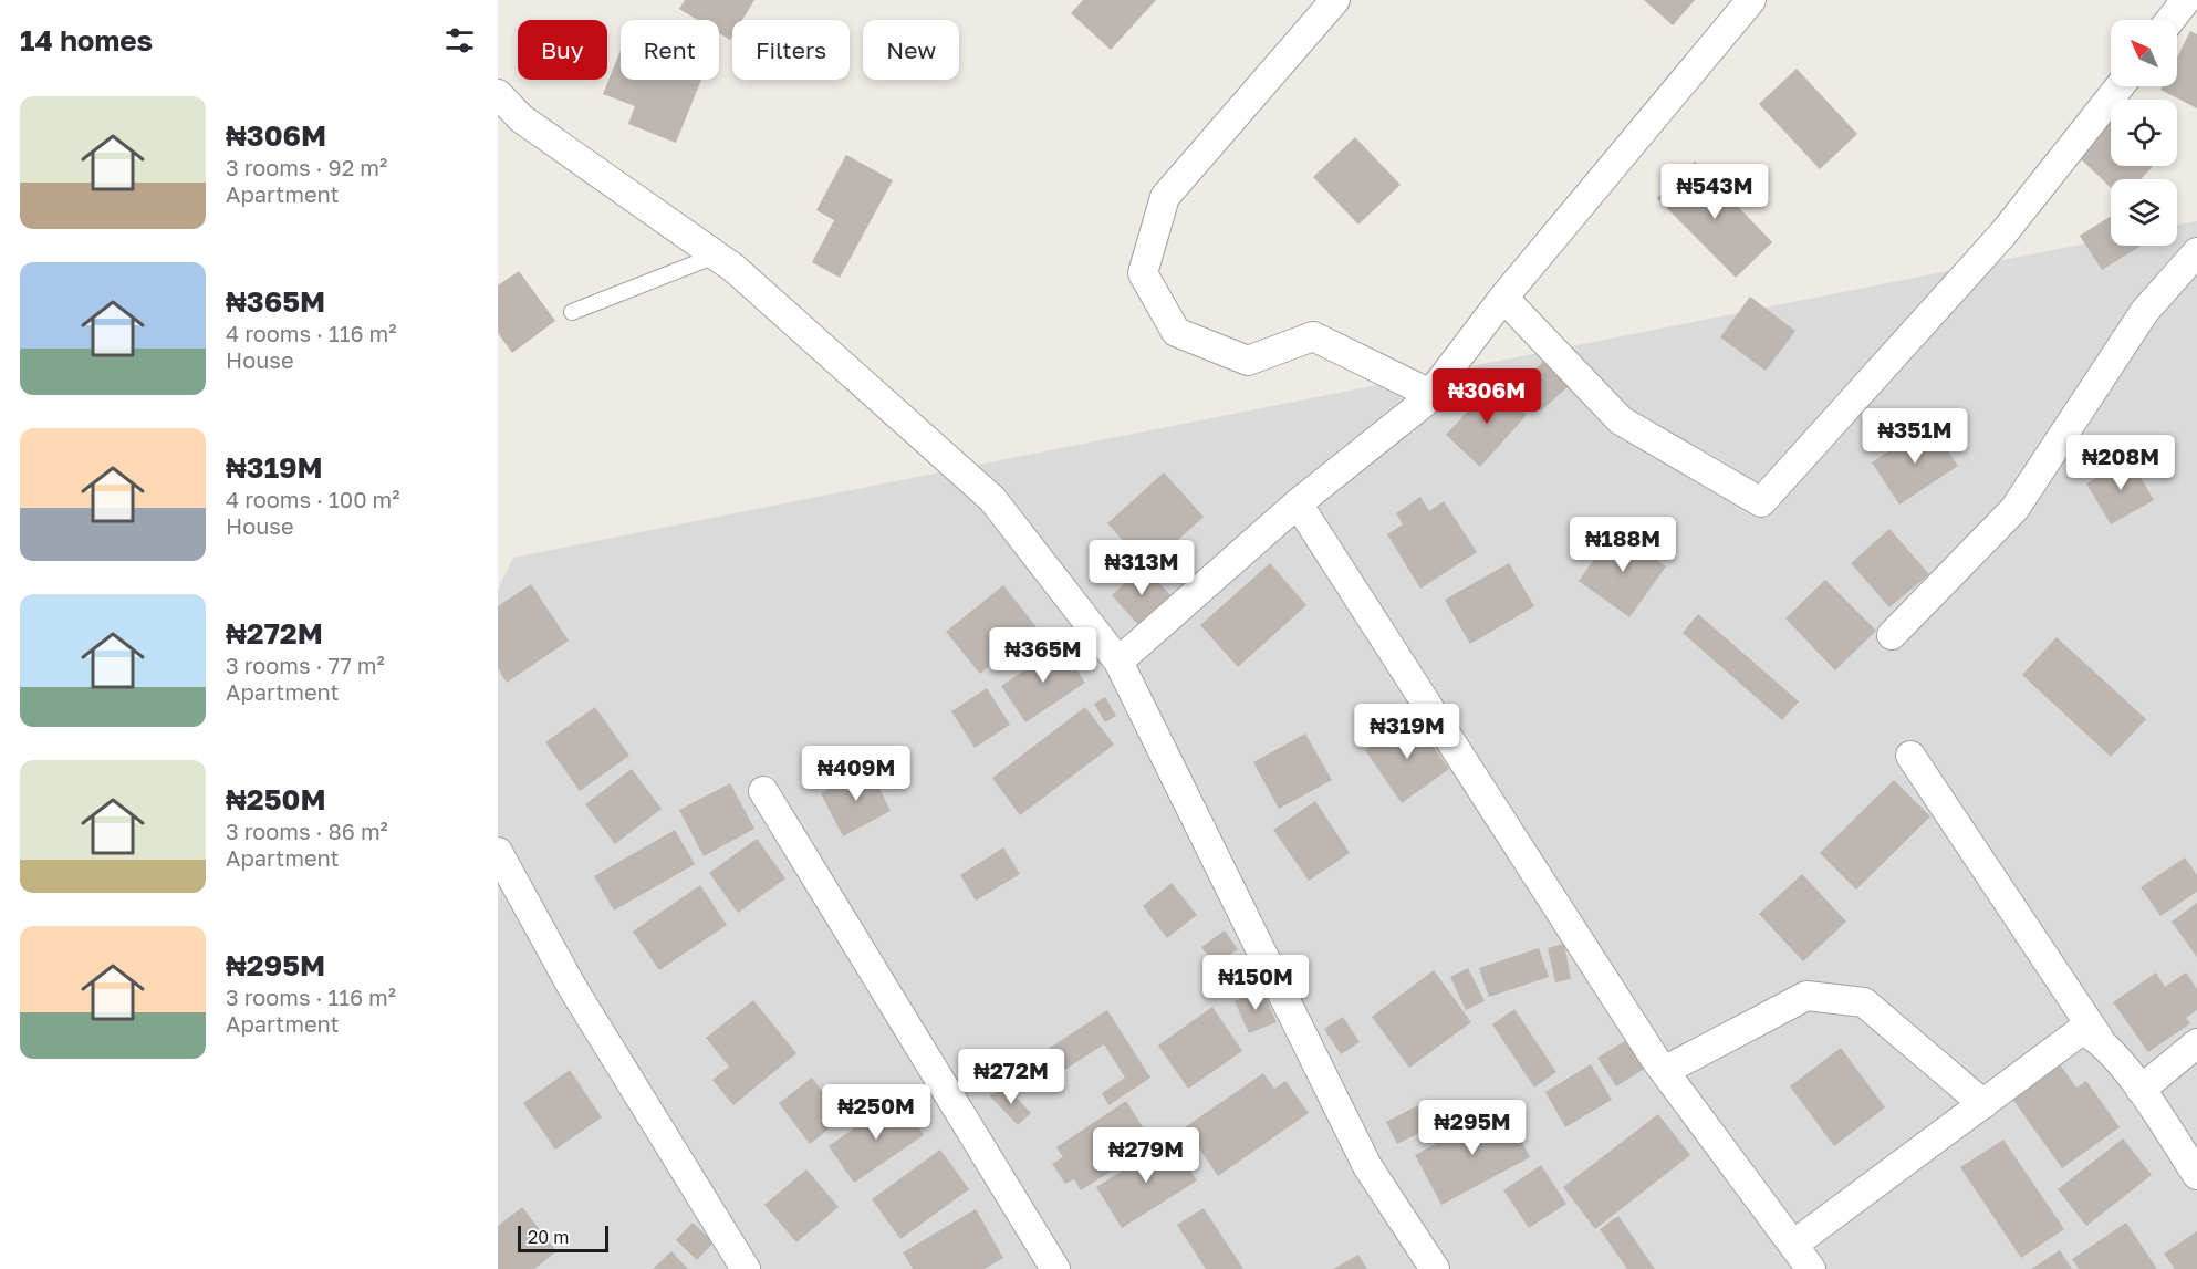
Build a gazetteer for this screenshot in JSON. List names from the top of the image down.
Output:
{
  "scale_bar": "20 m",
  "north": "top left",
  "page": {
    "heading": "14 homes",
    "chip": [
      "Buy",
      "Rent",
      "Filters",
      "New"
    ],
    "list": [
      {
        "name": "₦306M",
        "note": "3 rooms · 92 m² · Apartment"
      },
      {
        "name": "₦365M",
        "note": "4 rooms · 116 m² · House"
      },
      {
        "name": "₦319M",
        "note": "4 rooms · 100 m² · House"
      },
      {
        "name": "₦272M",
        "note": "3 rooms · 77 m² · Apartment"
      },
      {
        "name": "₦250M",
        "note": "3 rooms · 86 m² · Apartment"
      },
      {
        "name": "₦295M",
        "note": "3 rooms · 116 m² · Apartment"
      }
    ],
    "price": [
      "₦543M",
      "₦306M",
      "₦351M",
      "₦208M",
      "₦188M",
      "₦313M",
      "₦365M",
      "₦319M",
      "₦409M",
      "₦150M",
      "₦272M",
      "₦250M",
      "₦295M",
      "₦279M"
    ],
    "scale": "20 m"
  }
}
